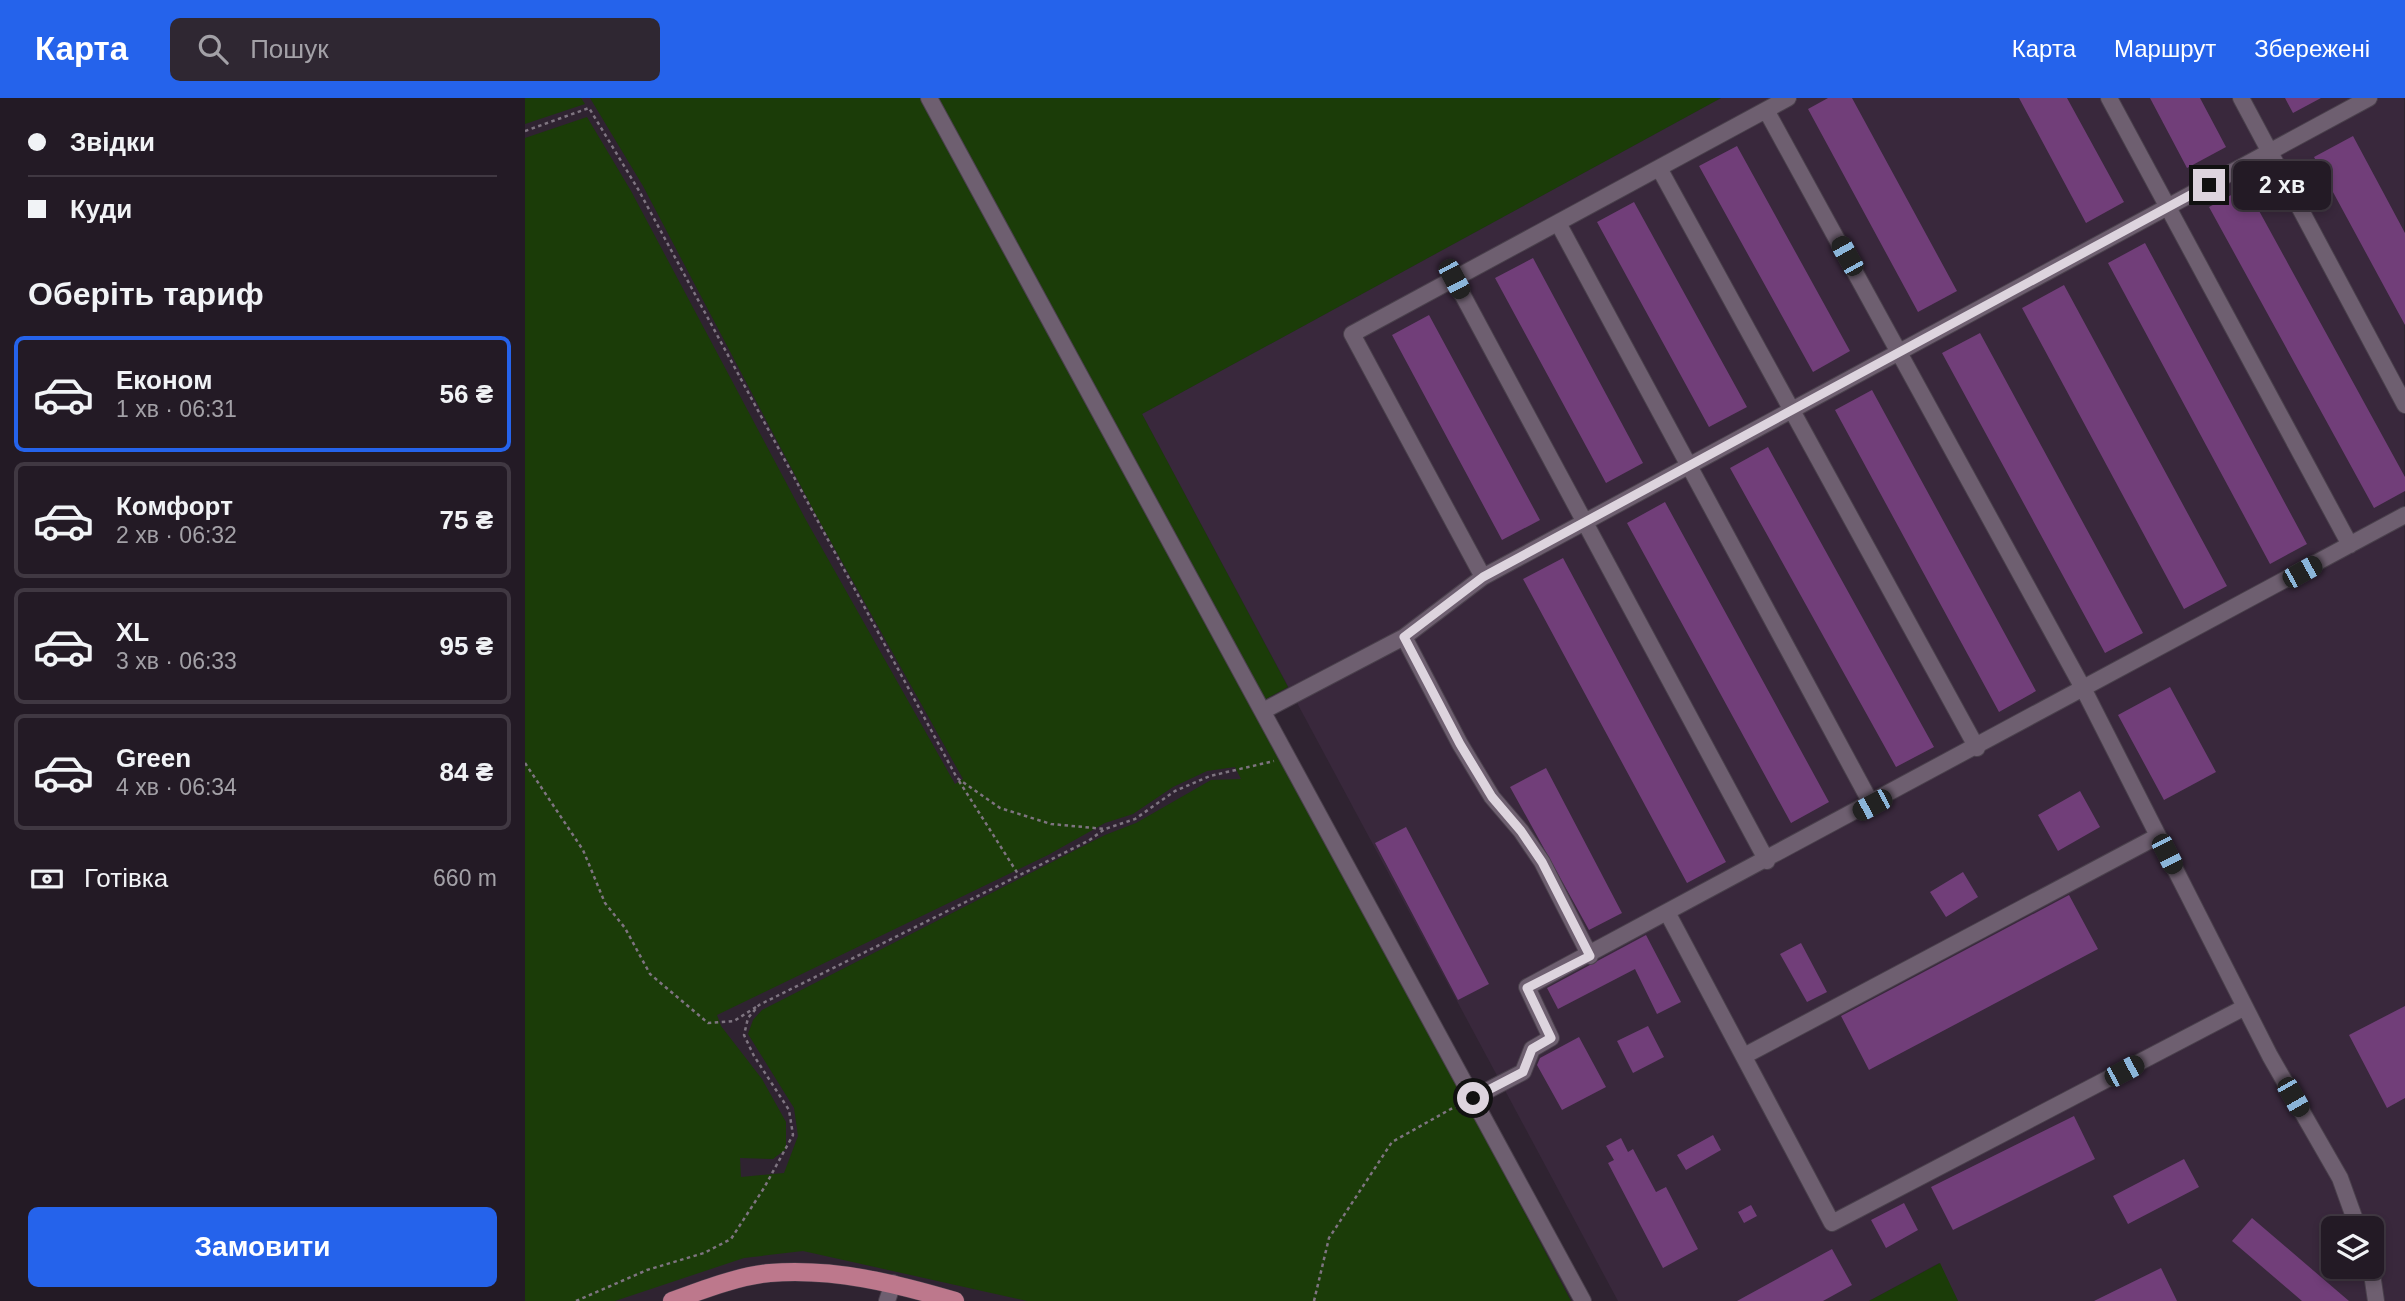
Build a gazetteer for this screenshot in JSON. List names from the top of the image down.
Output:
{
  "page": {
    "header": "Карта",
    "search": "Пошук",
    "nav": ["Карта", "Маршрут", "Збережені"],
    "banner": ["Звідки", "Куди"],
    "bubble": "2 хв",
    "heading": "Оберіть тариф",
    "list": [
      {
        "name": "Економ",
        "note": "1 хв · 06:31",
        "value": "56 ₴"
      },
      {
        "name": "Комфорт",
        "note": "2 хв · 06:32",
        "value": "75 ₴"
      },
      {
        "name": "XL",
        "note": "3 хв · 06:33",
        "value": "95 ₴"
      },
      {
        "name": "Green",
        "note": "4 хв · 06:34",
        "value": "84 ₴"
      }
    ],
    "pay": ["Готівка", "660 m"],
    "buttons": "Замовити"
  }
}
